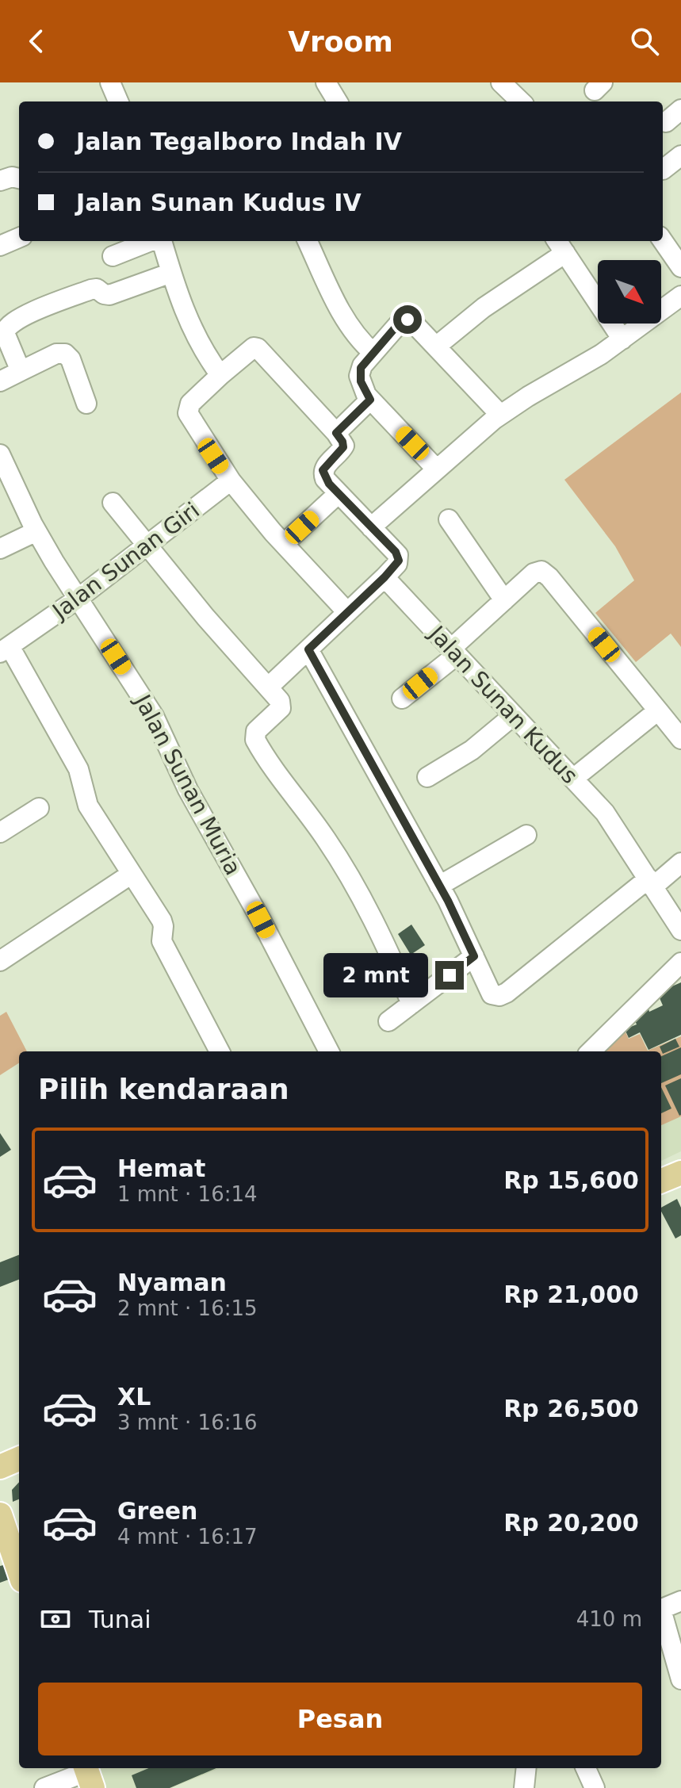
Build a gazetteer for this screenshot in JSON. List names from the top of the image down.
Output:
{
  "streets": {
    "street": ["Jalan Sunan Giri", "Jalan Sunan Kudus", "Jalan Sunan Muria"]
  },
  "crossings": [
    ["Jalan Sunan Giri", "Jalan Sunan Muria"]
  ],
  "north": "bottom right",
  "page": {
    "header": "Vroom",
    "banner": ["Jalan Tegalboro Indah IV", "Jalan Sunan Kudus IV"],
    "bubble": "2 mnt",
    "heading": "Pilih kendaraan",
    "list": [
      {
        "name": "Hemat",
        "note": "1 mnt · 16:14",
        "value": "Rp 15,600"
      },
      {
        "name": "Nyaman",
        "note": "2 mnt · 16:15",
        "value": "Rp 21,000"
      },
      {
        "name": "XL",
        "note": "3 mnt · 16:16",
        "value": "Rp 26,500"
      },
      {
        "name": "Green",
        "note": "4 mnt · 16:17",
        "value": "Rp 20,200"
      }
    ],
    "pay": ["Tunai", "410 m"],
    "buttons": "Pesan"
  }
}
